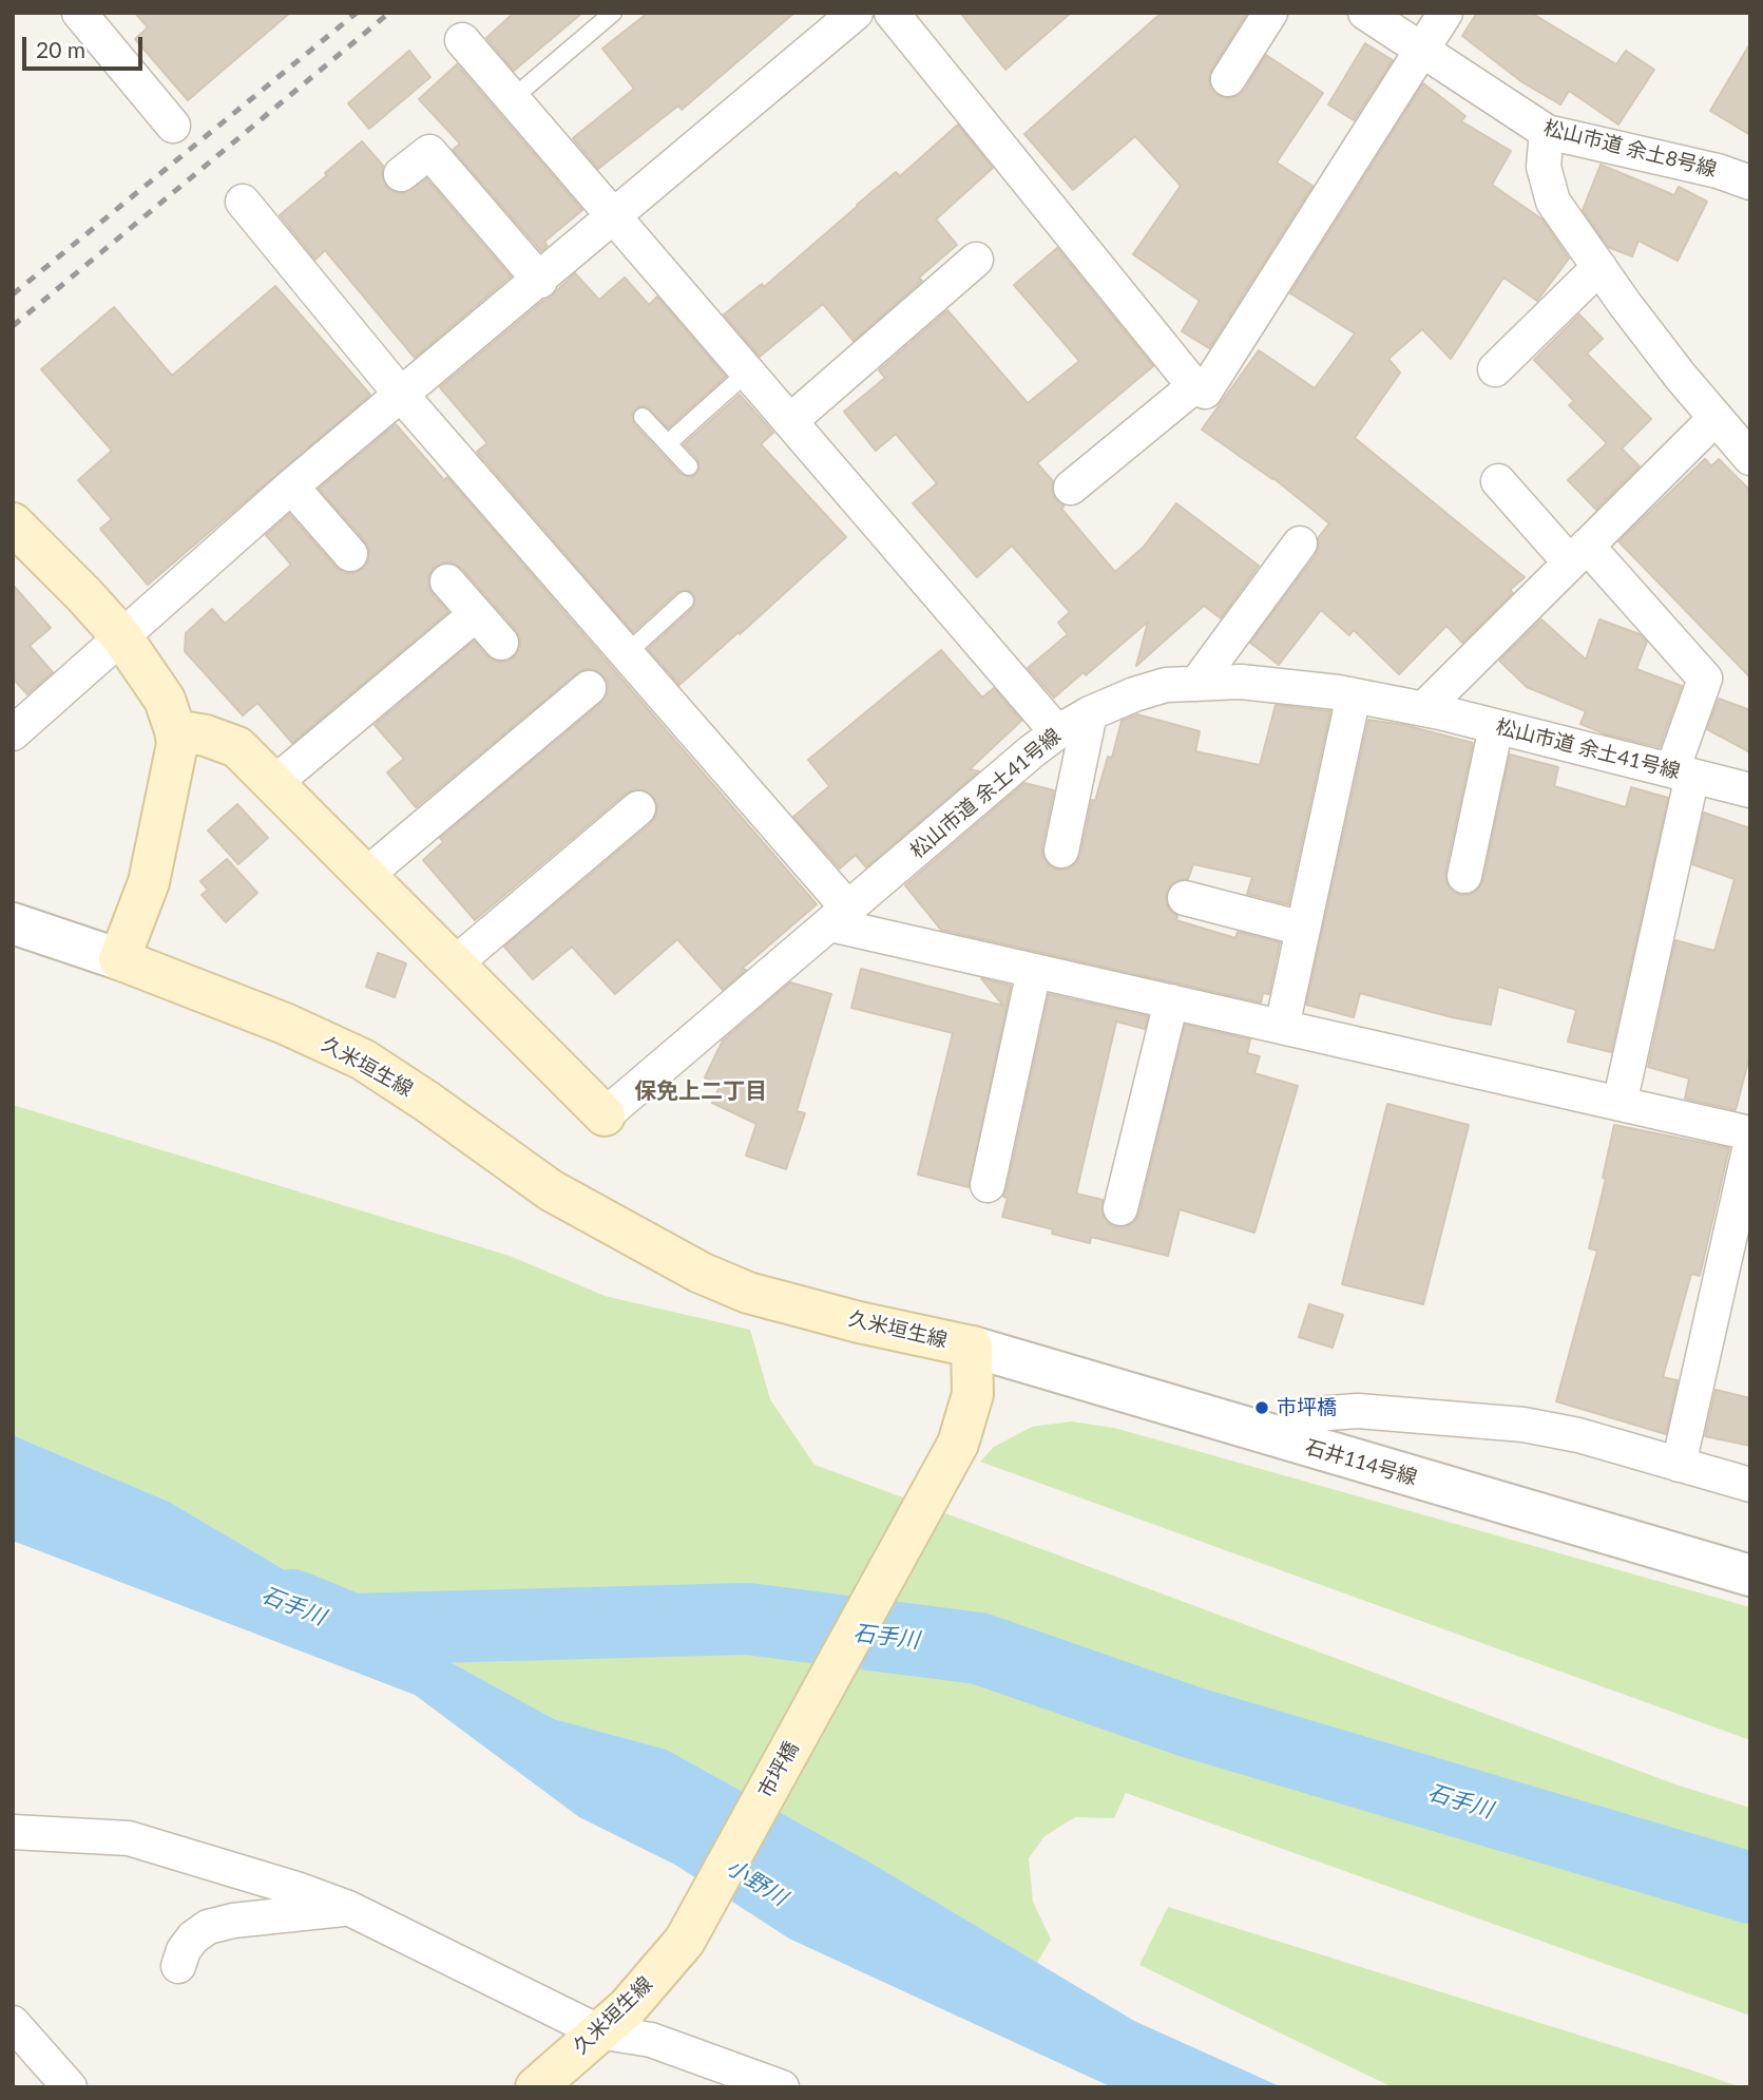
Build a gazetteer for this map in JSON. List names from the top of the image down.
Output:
{
  "streets": {
    "main road": ["久米垣生線", "市坪橋"],
    "street": ["松山市道 余土8号線", "松山市道 余土41号線", "石井114号線"]
  },
  "crossings": [
    ["久米垣生線", "石井114号線"],
    ["久米垣生線", "市坪橋"]
  ],
  "districts": ["保免上二丁目"],
  "water": ["石手川", "小野川"],
  "places": ["市坪橋"],
  "scale_bar": "20 m"
}
